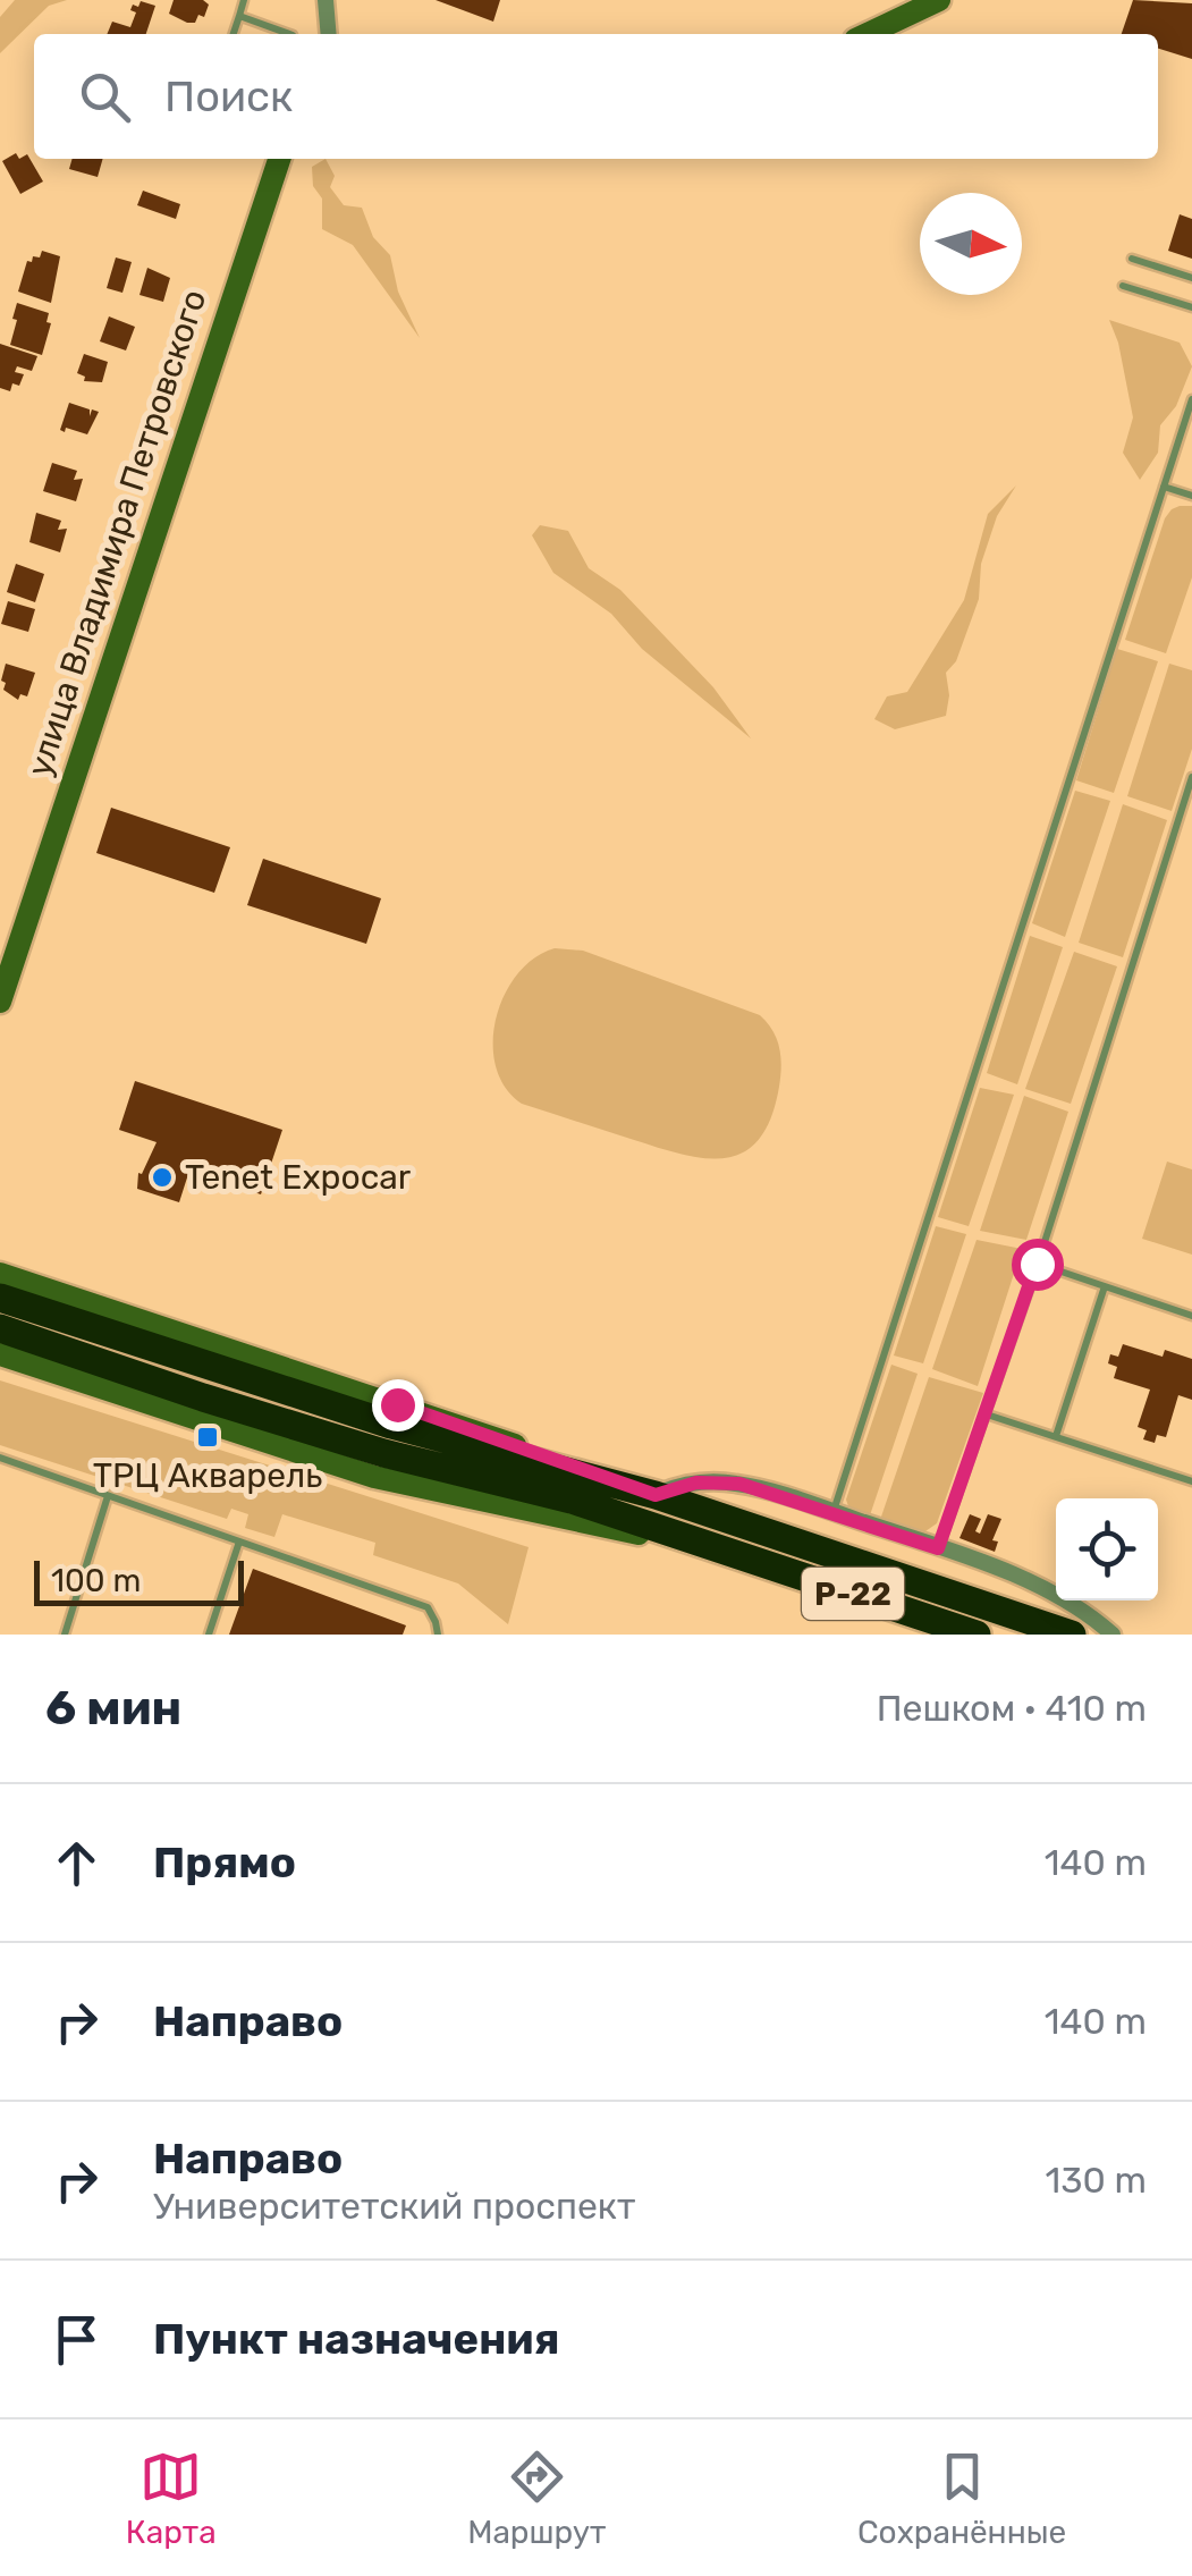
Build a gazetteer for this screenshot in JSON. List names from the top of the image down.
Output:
{
  "streets": {
    "highway": ["Р-22"],
    "street": ["улица Владимира Петровского"]
  },
  "places": {
    "other": ["Tenet Expocar"],
    "transit": ["ТРЦ Акварель"]
  },
  "scale_bar": "100 m",
  "north": "right",
  "page": {
    "search": "Поиск",
    "scale": "100 m",
    "heading": ["6 мин", "Пешком · 410 m"],
    "list": [
      ["Прямо", "140 m"],
      ["Направо", "140 m"],
      ["Направо", "Университетский проспект", "130 m"],
      "Пункт назначения"
    ],
    "nav": ["Карта", "Маршрут", "Сохранённые"]
  }
}
